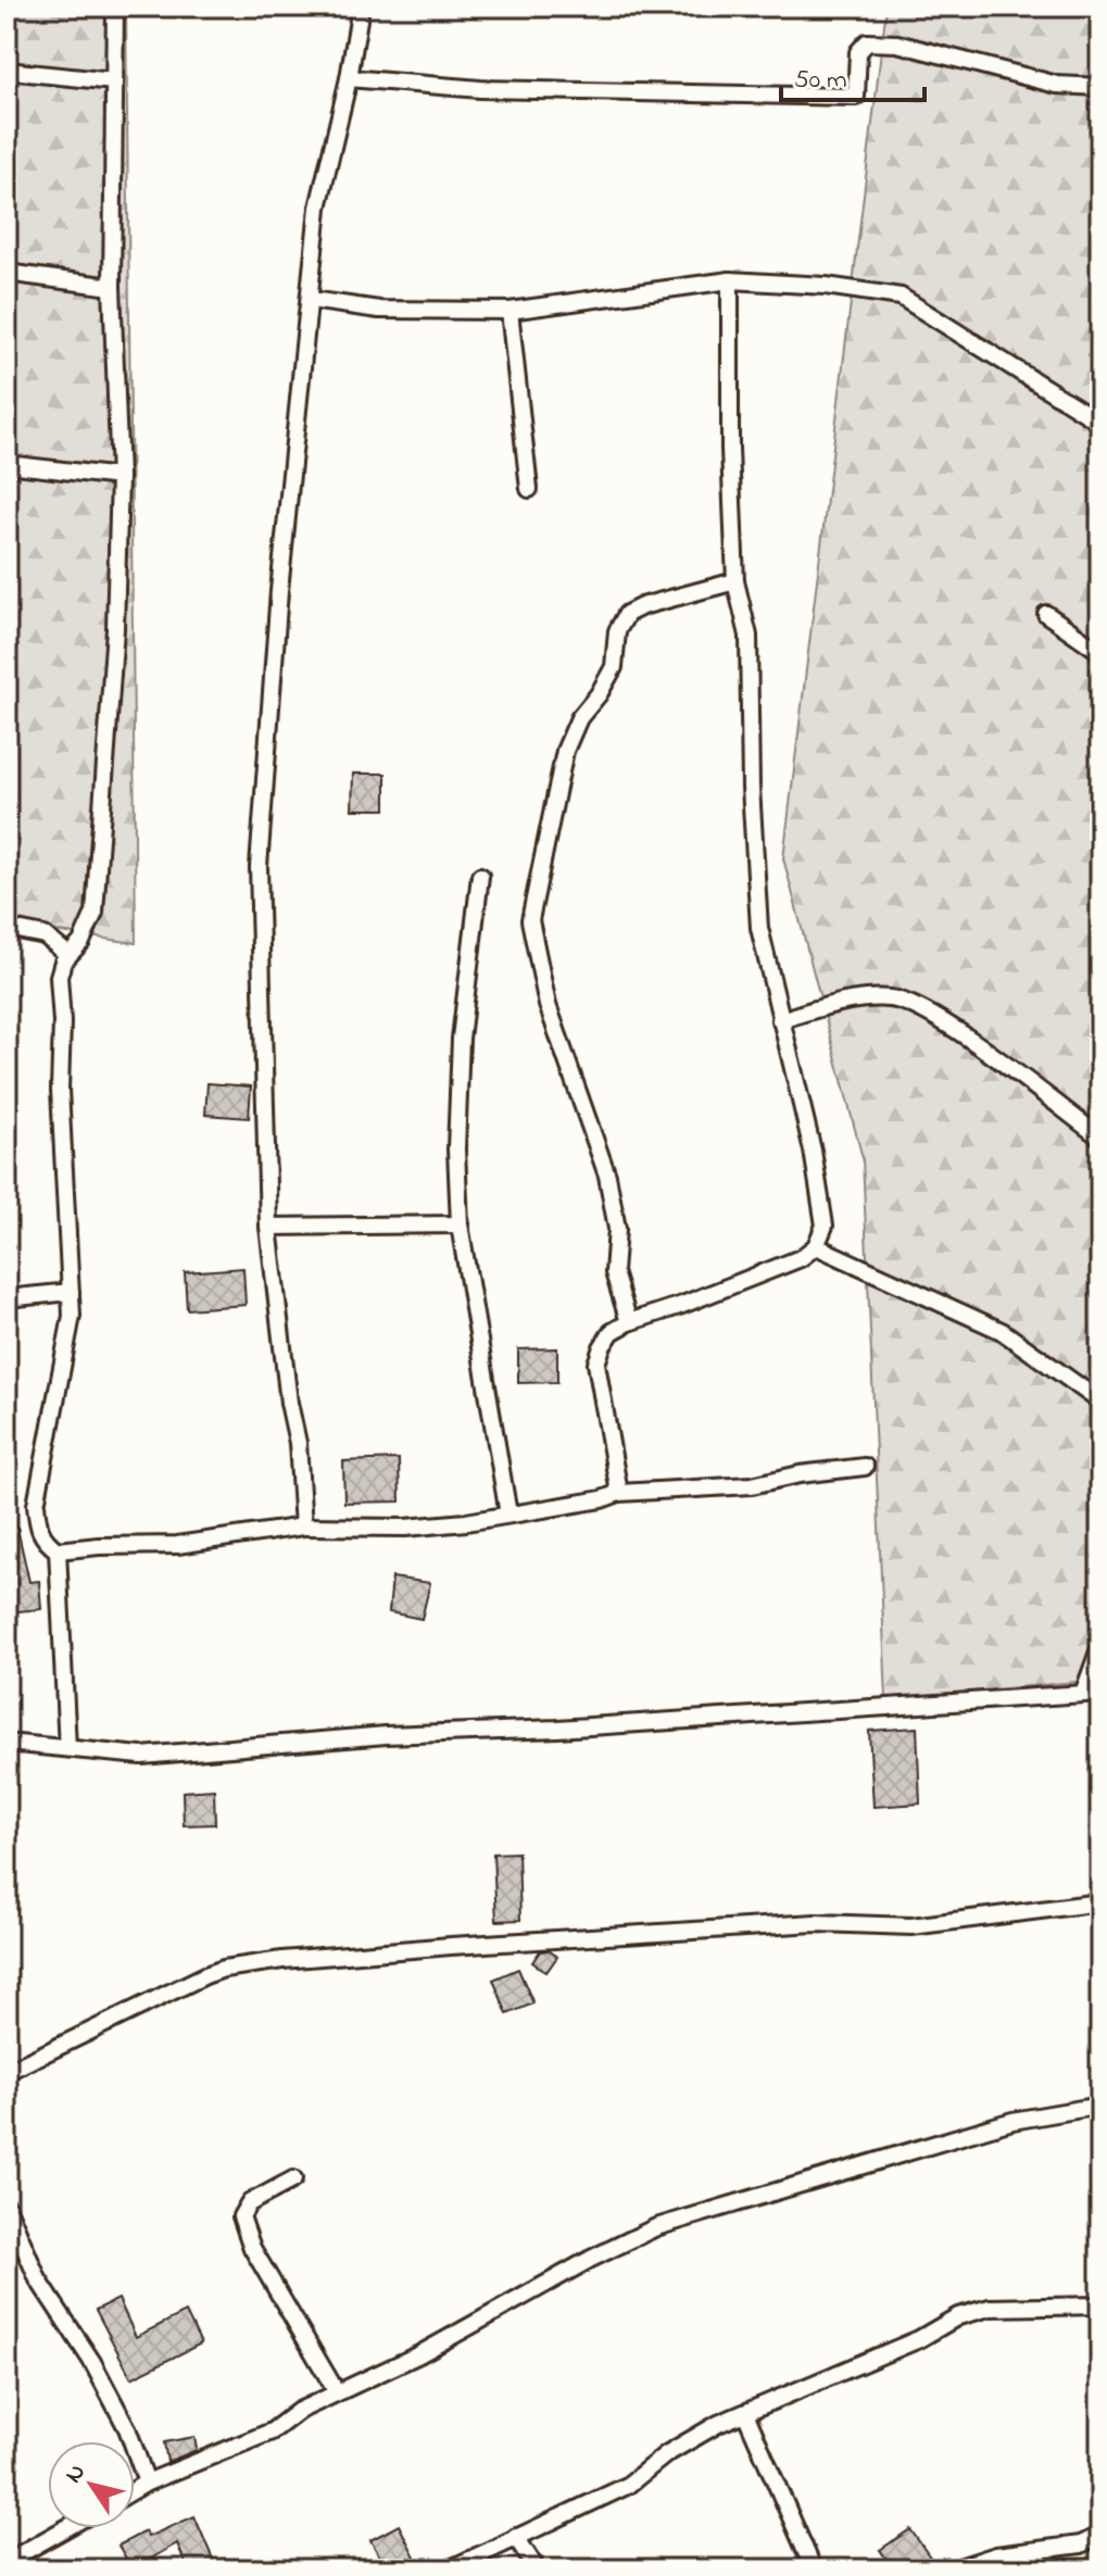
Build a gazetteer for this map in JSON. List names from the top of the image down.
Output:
{
  "scale_bar": "50 m",
  "north": "top left"
}
